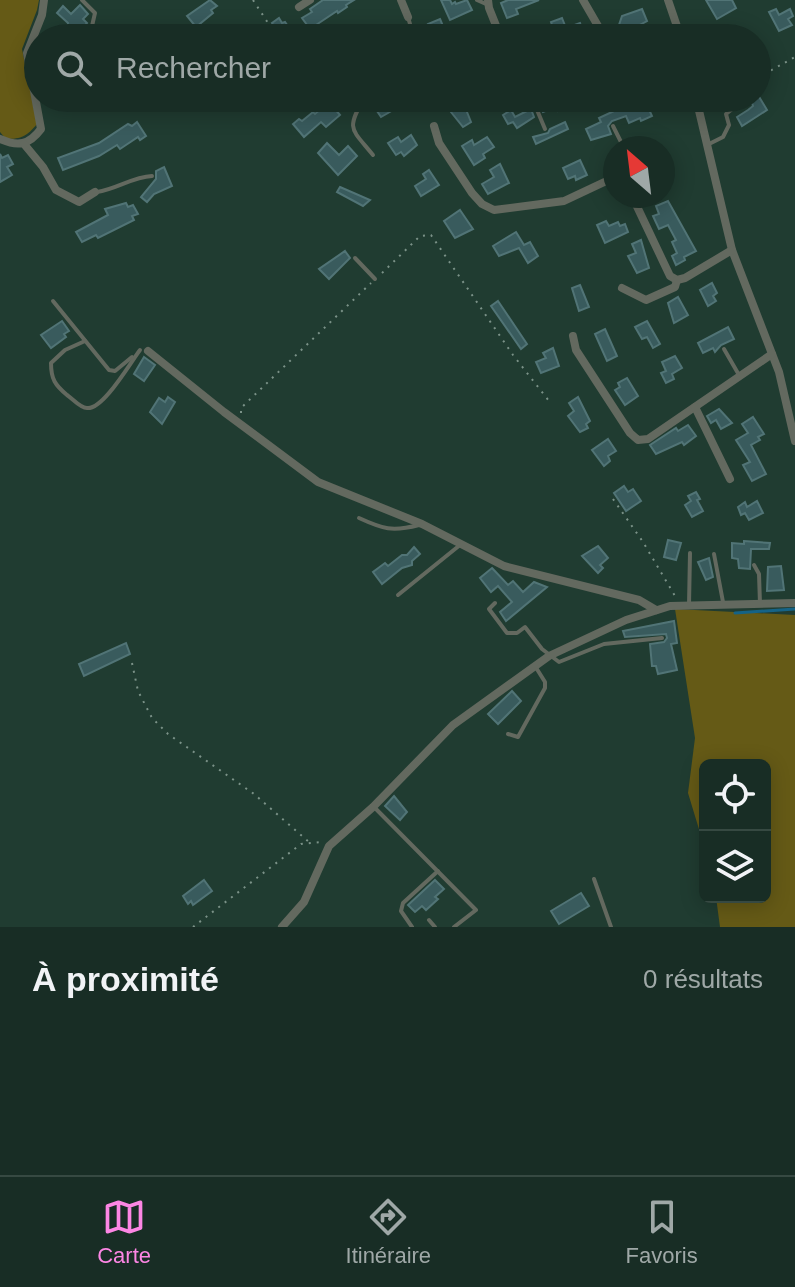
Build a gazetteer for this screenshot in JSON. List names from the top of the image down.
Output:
{
  "north": "top left",
  "page": {
    "search": "Rechercher",
    "heading": ["À proximité", "0 résultats"],
    "nav": ["Carte", "Itinéraire", "Favoris"]
  }
}
